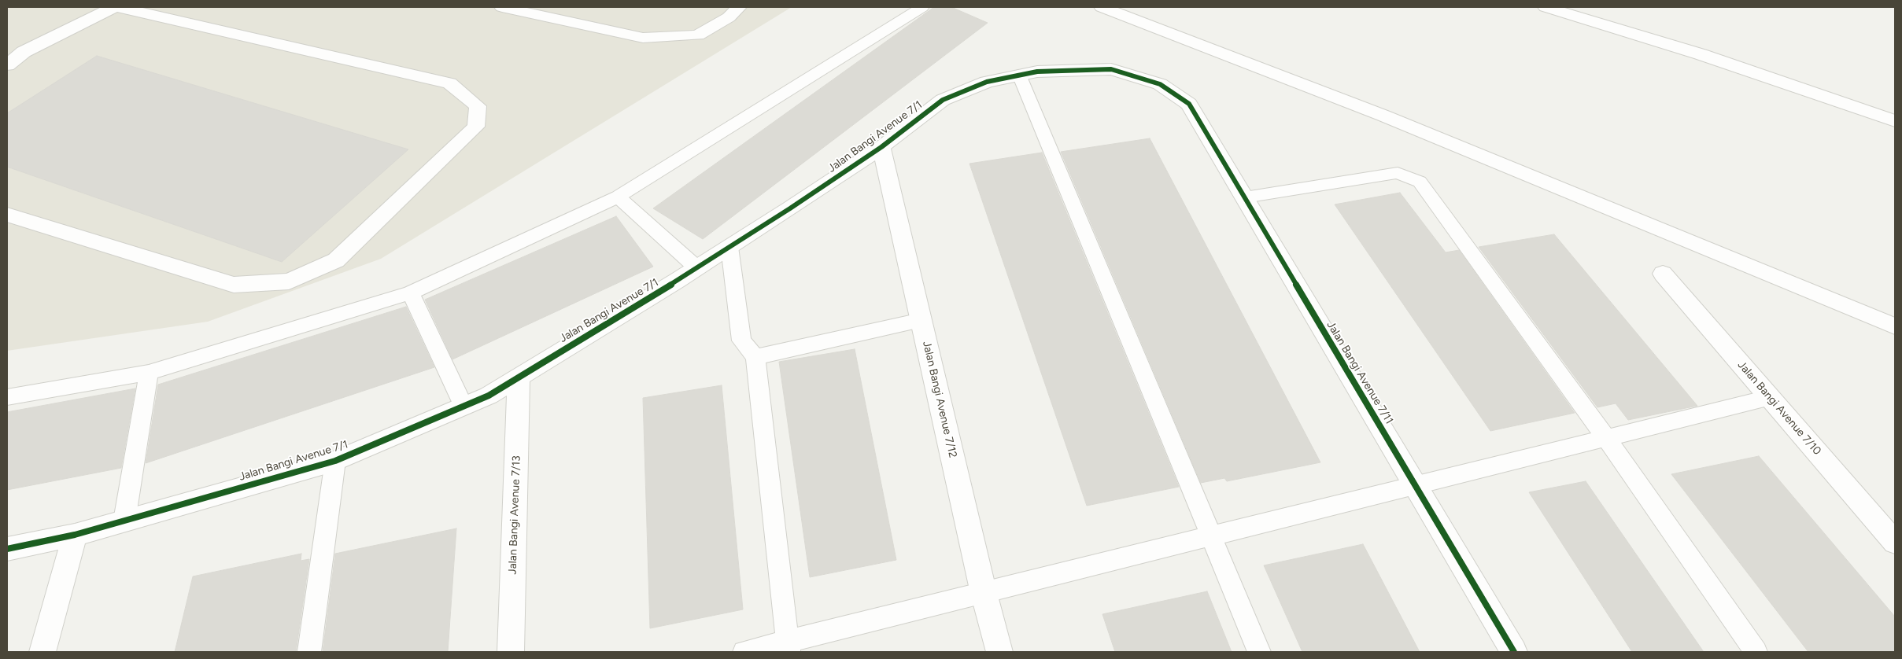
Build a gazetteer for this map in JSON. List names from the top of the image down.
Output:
{
  "streets": {
    "street": [
      "Jalan Bangi Avenue 7/1",
      "Jalan Bangi Avenue 7/11",
      "Jalan Bangi Avenue 7/12",
      "Jalan Bangi Avenue 7/10",
      "Jalan Bangi Avenue 7/13"
    ]
  },
  "crossings": [
    ["Jalan Bangi Avenue 7/1", "Jalan Bangi Avenue 7/11"],
    ["Jalan Bangi Avenue 7/1", "Jalan Bangi Avenue 7/12"],
    ["Jalan Bangi Avenue 7/1", "Jalan Bangi Avenue 7/13"]
  ]
}
